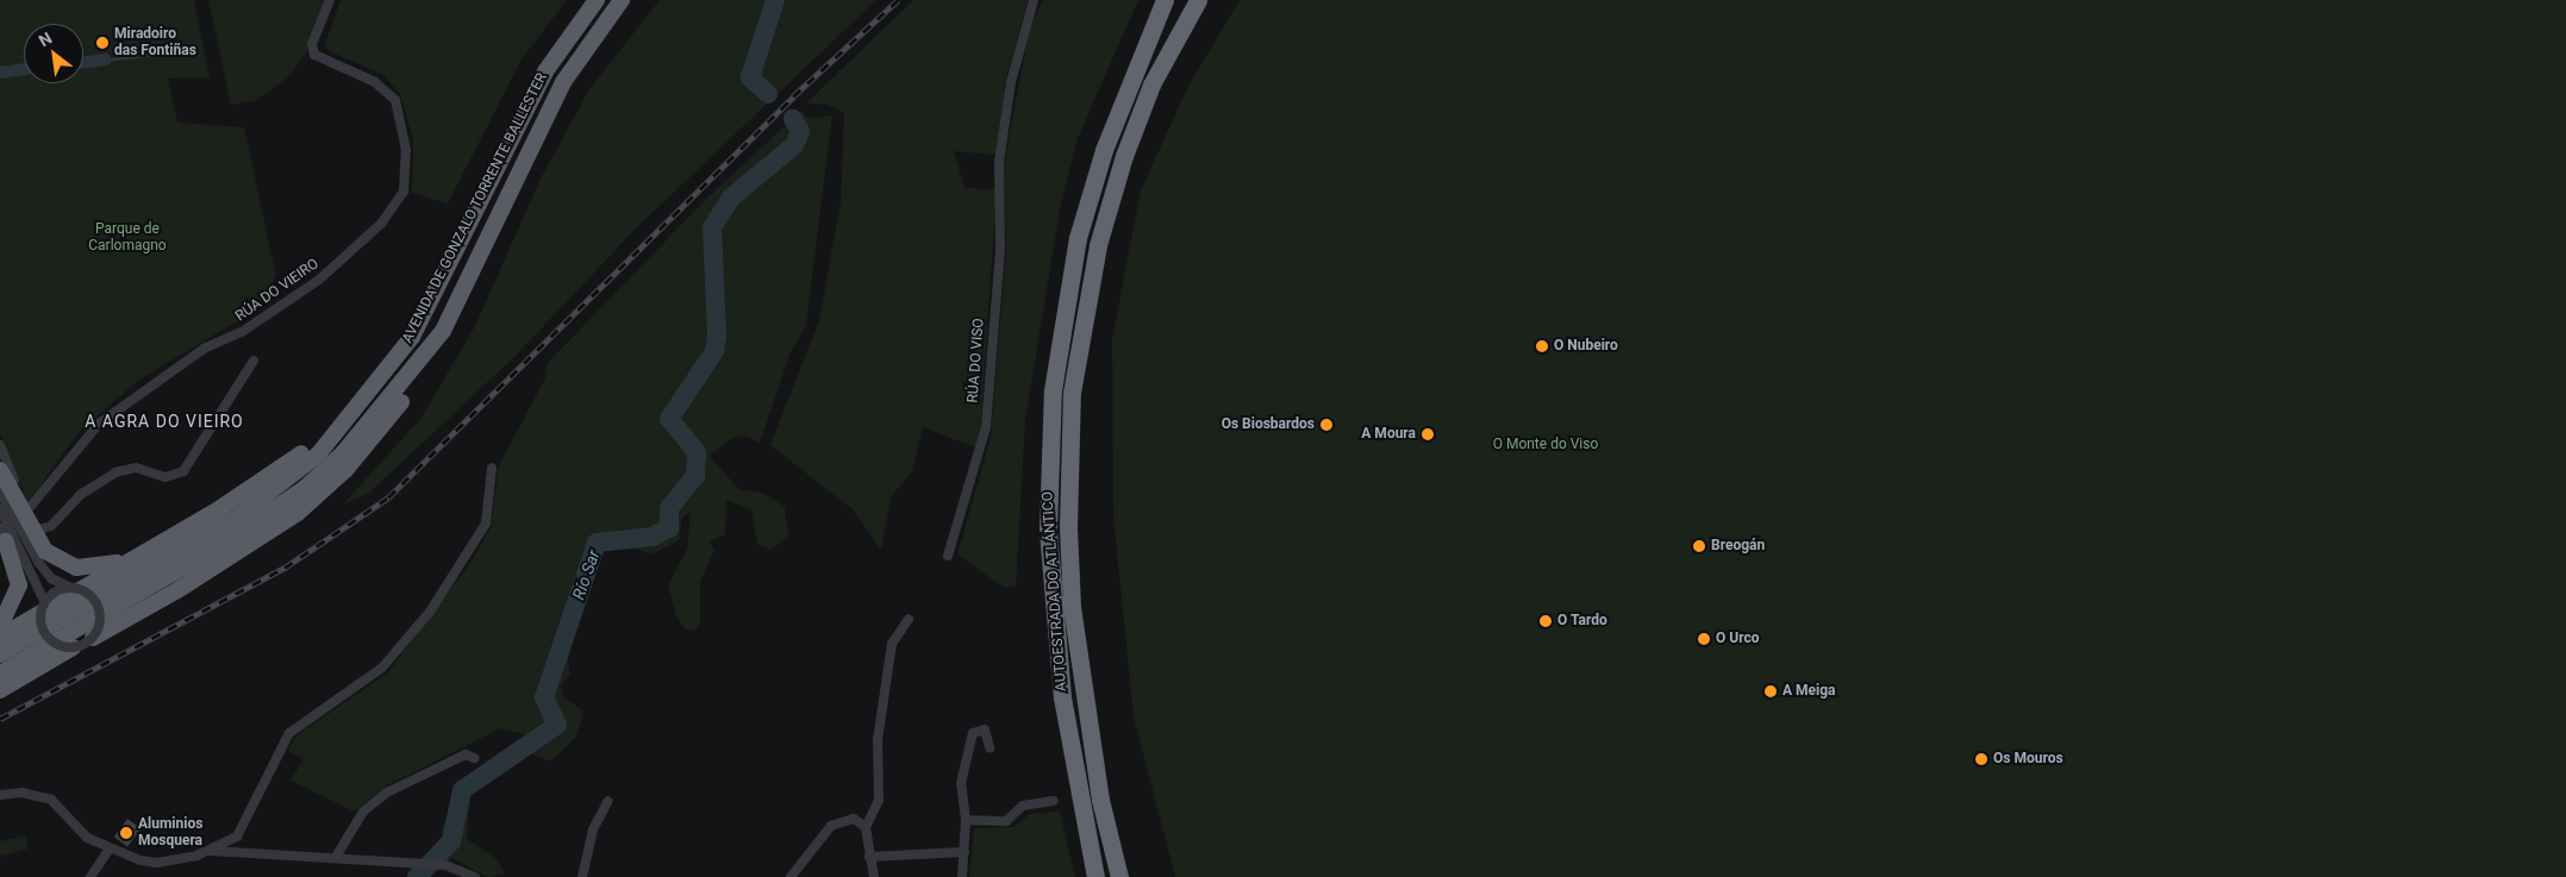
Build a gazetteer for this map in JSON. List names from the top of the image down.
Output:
{
  "streets": {
    "highway": ["AVENIDA DE GONZALO TORRENTE BALLESTER", "AUTOESTRADA DO ATLÁNTICO"],
    "street": ["RÚA DO VIEIRO", "RÚA DO VISO"]
  },
  "districts": ["A AGRA DO VIEIRO"],
  "water": ["Río Sar"],
  "parks": ["Parque de Carlomagno", "O Monte do Viso"],
  "places": [
    "Miradoiro das Fontiñas",
    "O Nubeiro",
    "Os Biosbardos",
    "A Moura",
    "Breogán",
    "O Tardo",
    "O Urco",
    "A Meiga",
    "Os Mouros",
    "Aluminios Mosquera"
  ],
  "north": "top left"
}
